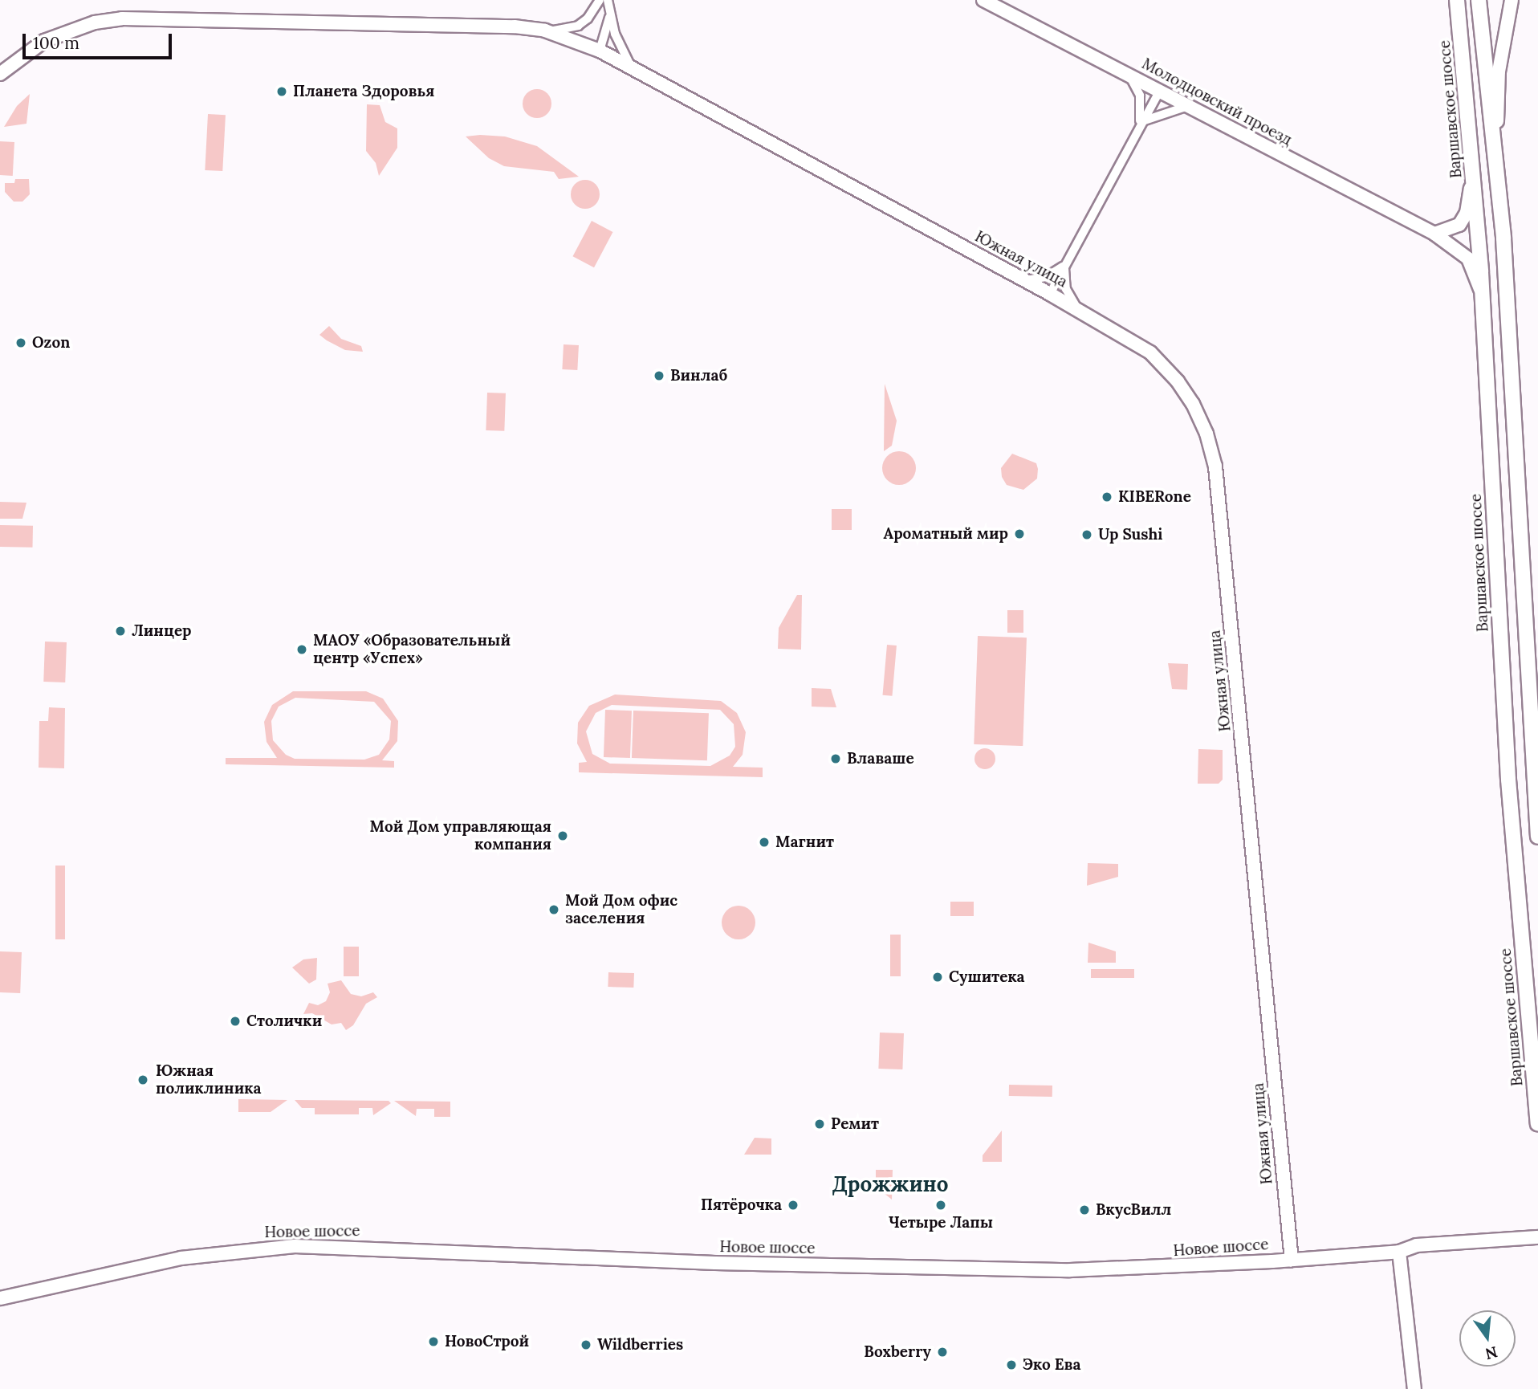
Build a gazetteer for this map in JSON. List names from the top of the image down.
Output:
{
  "streets": {
    "main road": ["Варшавское шоссе"],
    "street": ["Молодцовский проезд", "Южная улица", "Новое шоссе"]
  },
  "crossings": [
    ["Молодцовский проезд", "Варшавское шоссе"],
    ["Южная улица", "Новое шоссе"]
  ],
  "districts": ["Дрожжино"],
  "places": [
    "Планета Здоровья",
    "Ozon",
    "Винлаб",
    "KIBERone",
    "Ароматный мир",
    "Up Sushi",
    "Линцер",
    "МАОУ «Образовательный центр «Успех»",
    "Влаваше",
    "Мой Дом управляющая компания",
    "Магнит",
    "Мой Дом офис заселения",
    "Сушитека",
    "Столички",
    "Южная поликлиника",
    "Ремит",
    "Пятёрочка",
    "Четыре Лапы",
    "ВкусВилл",
    "НовоСтрой",
    "Wildberries",
    "Boxberry",
    "Эко Ева"
  ],
  "scale_bar": "100 m",
  "north": "bottom"
}
